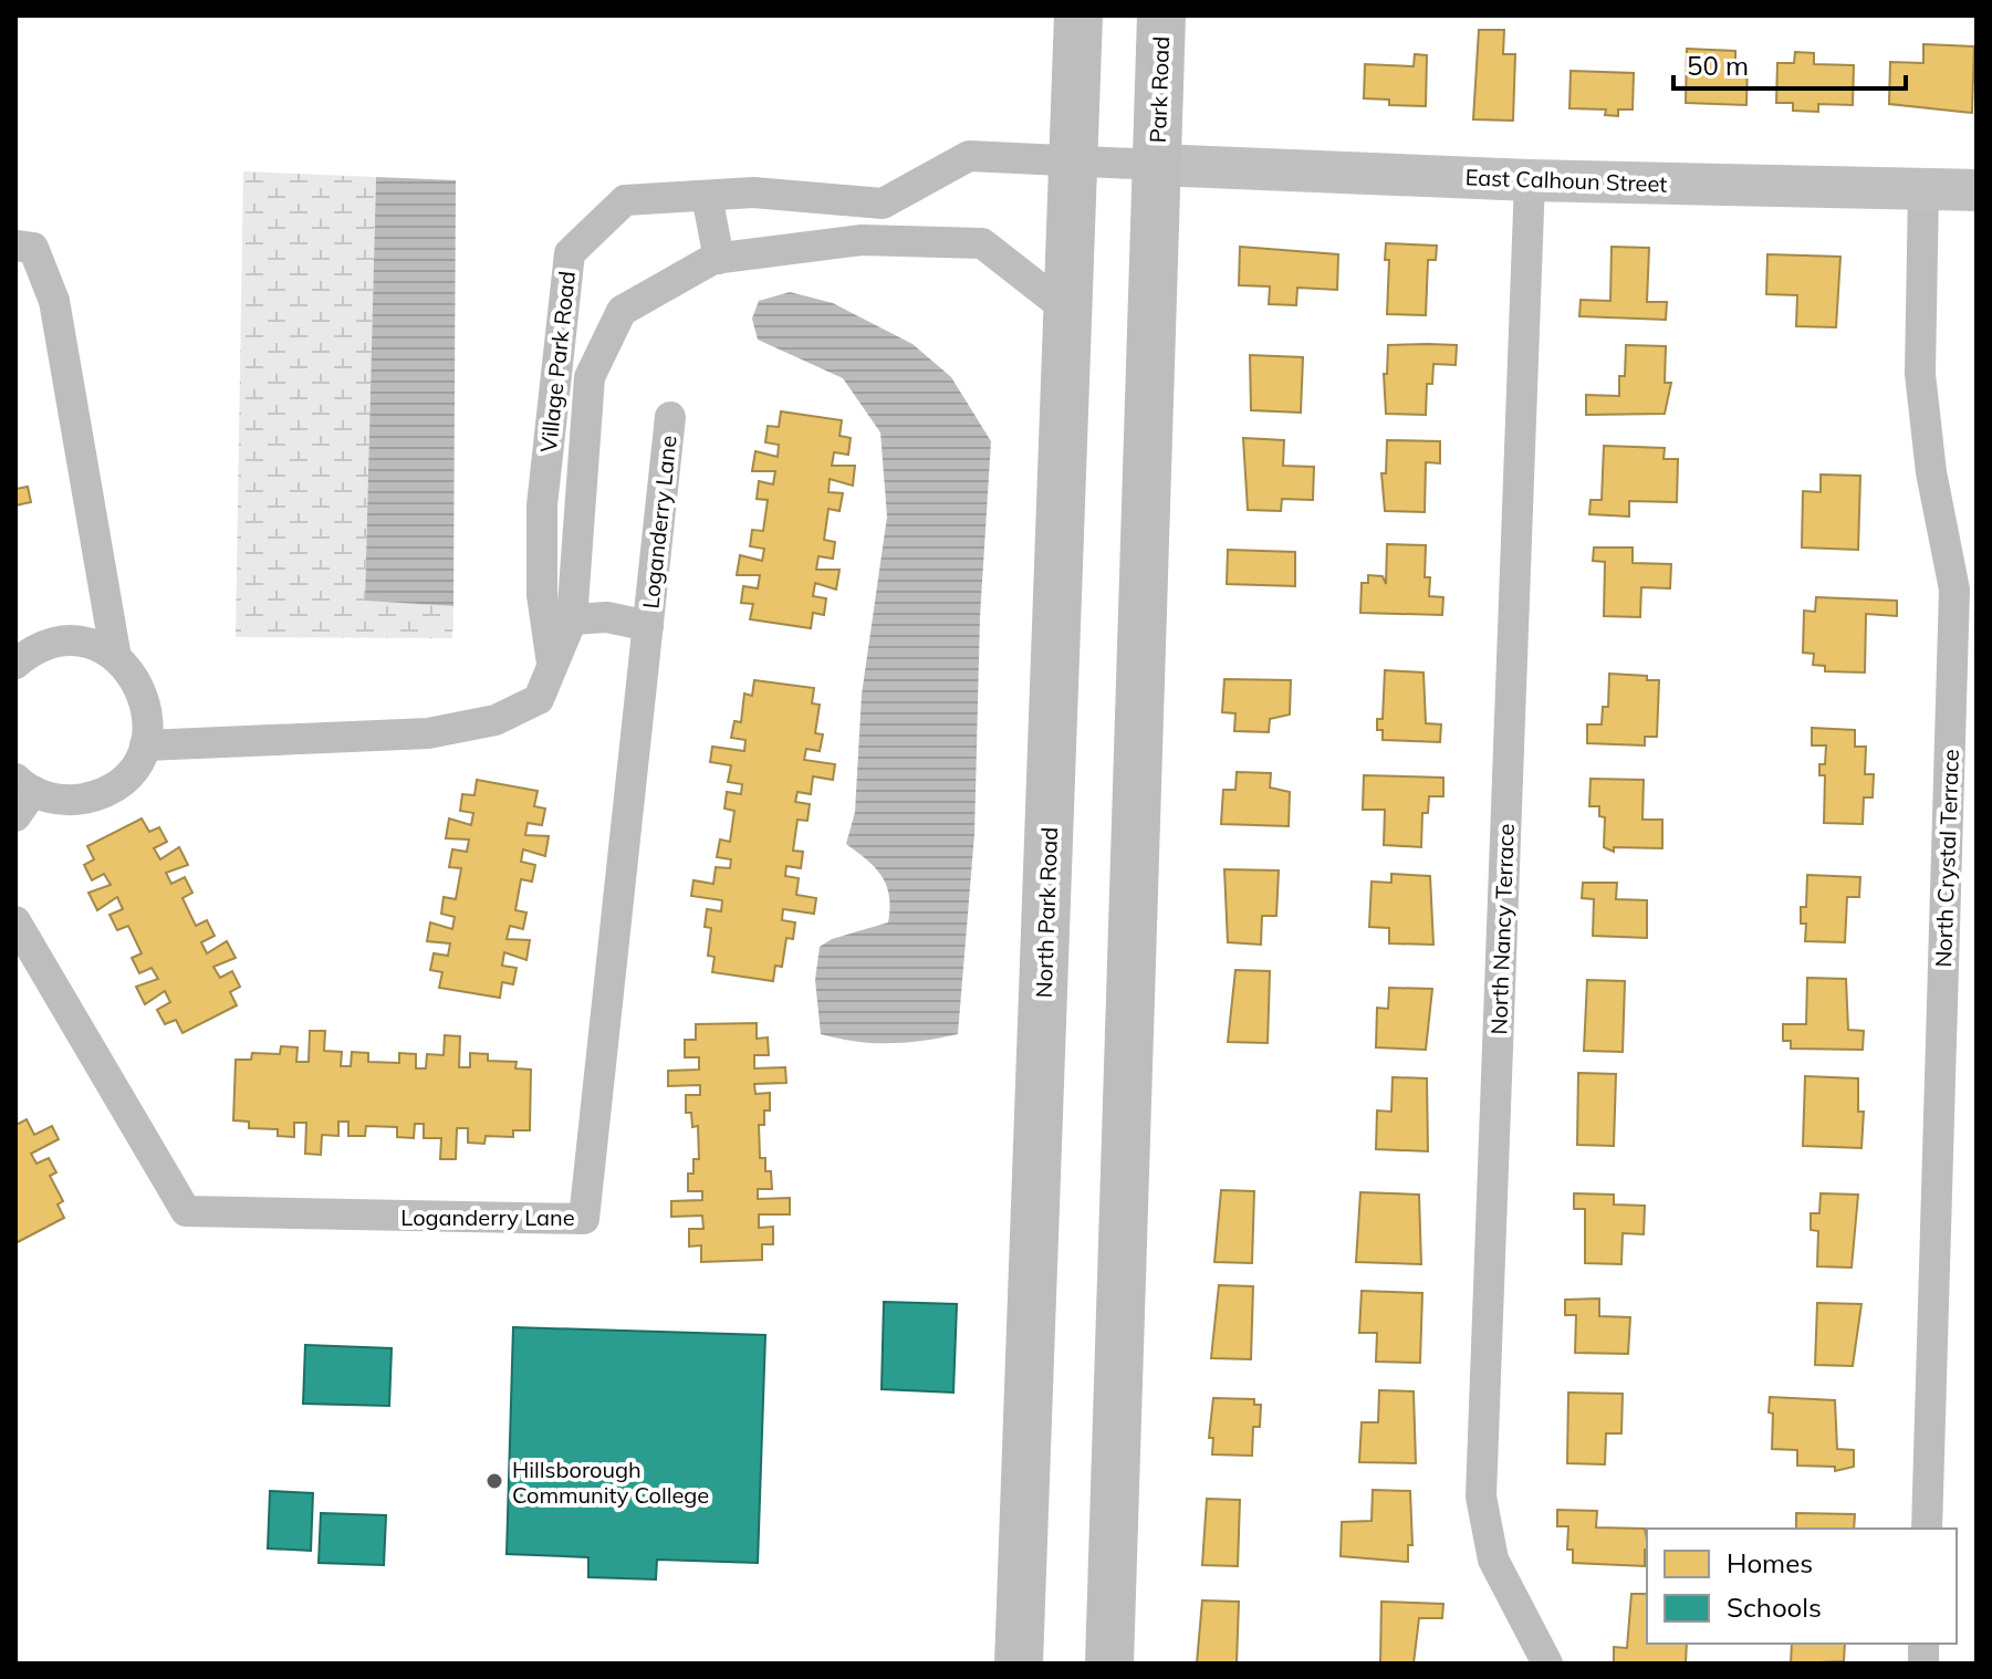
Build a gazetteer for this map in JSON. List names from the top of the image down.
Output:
{
  "streets": {
    "main road": ["Park Road", "North Park Road"],
    "street": [
      "East Calhoun Street",
      "Village Park Road",
      "Loganderry Lane",
      "North Crystal Terrace",
      "North Nancy Terrace"
    ]
  },
  "crossings": [
    ["Park Road", "East Calhoun Street"],
    ["East Calhoun Street", "North Crystal Terrace"],
    ["East Calhoun Street", "North Nancy Terrace"],
    ["Village Park Road", "Loganderry Lane"],
    ["Village Park Road", "North Park Road"]
  ],
  "places": ["Hillsborough Community College"],
  "legend": ["Homes", "Schools"],
  "scale_bar": "50 m"
}
